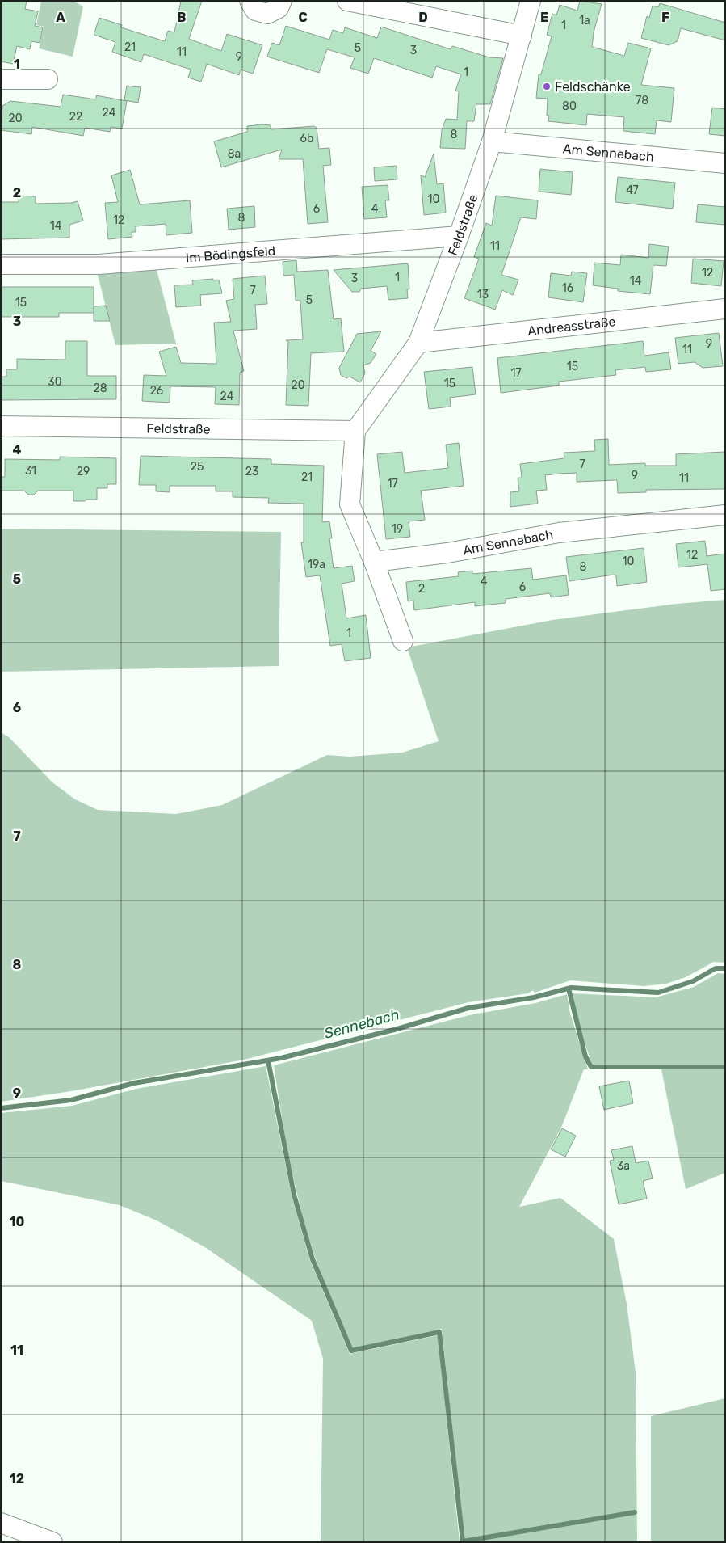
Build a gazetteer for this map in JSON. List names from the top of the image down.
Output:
{
  "streets": {
    "street": [
      "Am Sennebach",
      "Feldstraße",
      "Im Bödingsfeld",
      "Andreasstraße"
    ]
  },
  "crossings": [
    ["Am Sennebach", "Feldstraße"],
    ["Feldstraße", "Im Bödingsfeld"],
    ["Feldstraße", "Andreasstraße"]
  ],
  "water": ["Sennebach"],
  "places": ["Feldschänke"],
  "house_numbers": [
    "1a",
    "1",
    "21",
    "5",
    "3",
    "11",
    "9",
    "1",
    "78",
    "80",
    "24",
    "22",
    "20",
    "8",
    "6b",
    "8a",
    "47",
    "10",
    "6",
    "4",
    "8",
    "12",
    "14",
    "11",
    "12",
    "1",
    "3",
    "14",
    "16",
    "7",
    "13",
    "5",
    "15",
    "9",
    "11",
    "15",
    "17",
    "30",
    "15",
    "20",
    "28",
    "26",
    "24",
    "7",
    "25",
    "31",
    "29",
    "23",
    "9",
    "21",
    "11",
    "17",
    "19",
    "12",
    "10",
    "19a",
    "8",
    "4",
    "6",
    "2",
    "1",
    "3a"
  ],
  "grid": {
    "columns": [
      "A",
      "B",
      "C",
      "D",
      "E",
      "F"
    ],
    "rows": [
      "1",
      "2",
      "3",
      "4",
      "5",
      "6",
      "7",
      "8",
      "9",
      "10",
      "11",
      "12"
    ]
  }
}
